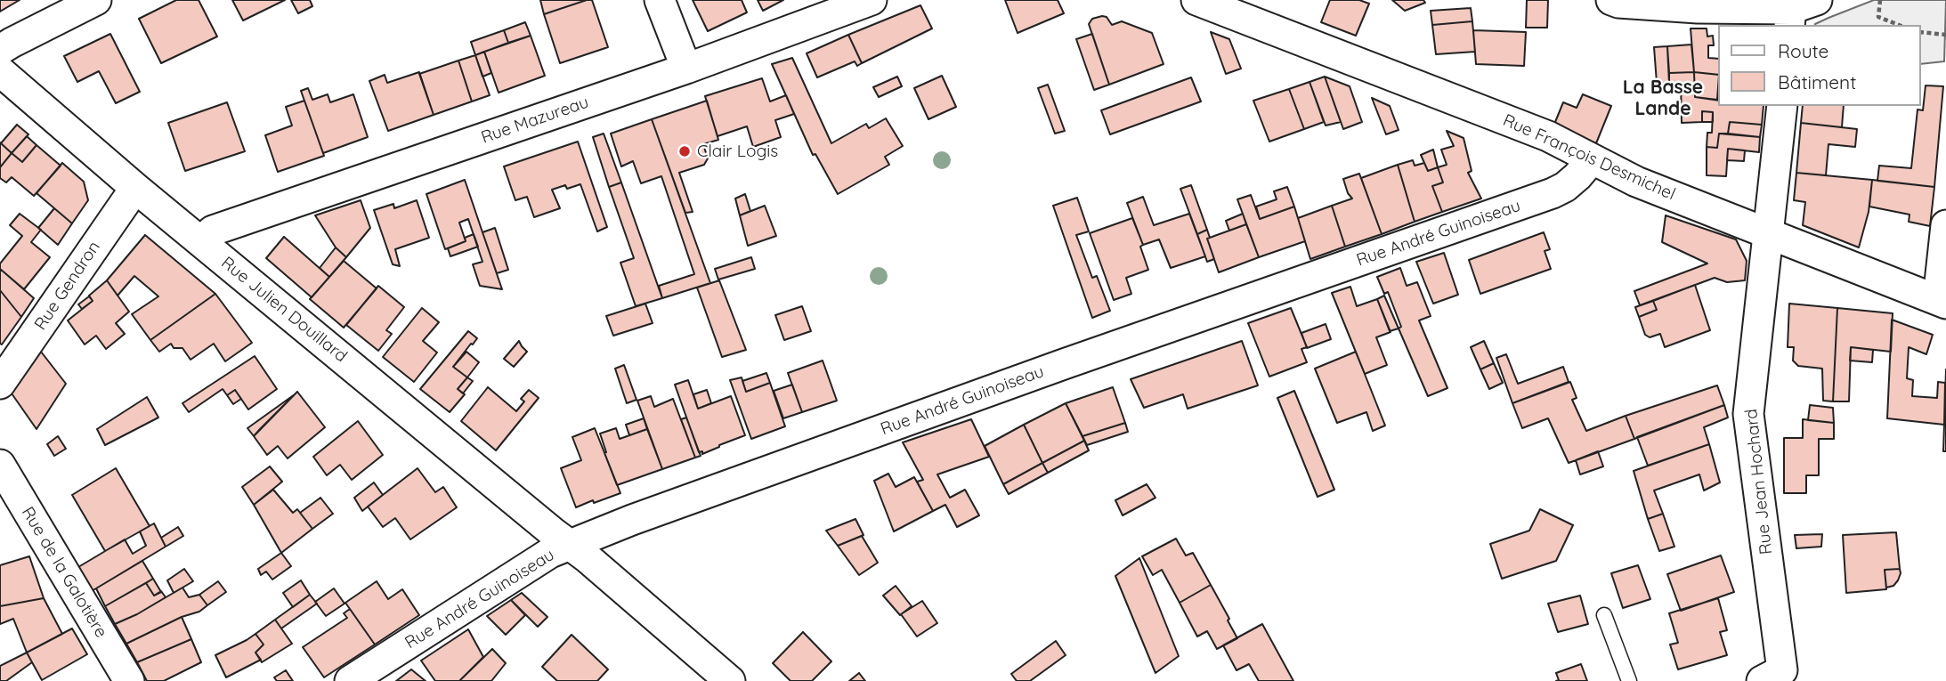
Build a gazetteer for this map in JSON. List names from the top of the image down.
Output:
{
  "streets": {
    "street": [
      "Rue Mazureau",
      "Rue François Desmichel",
      "Rue André Guinoiseau",
      "Rue Gendron",
      "Rue Julien Douillard",
      "Rue Jean Hochard",
      "Rue de la Galotière"
    ]
  },
  "crossings": [
    ["Rue Mazureau", "Rue Julien Douillard"],
    ["Rue François Desmichel", "Rue André Guinoiseau"],
    ["Rue François Desmichel", "Rue Jean Hochard"],
    ["Rue André Guinoiseau", "Rue Julien Douillard"],
    ["Rue Gendron", "Rue Julien Douillard"]
  ],
  "districts": ["La Basse Lande"],
  "places": ["Clair Logis"],
  "legend": ["Route", "Bâtiment"]
}
